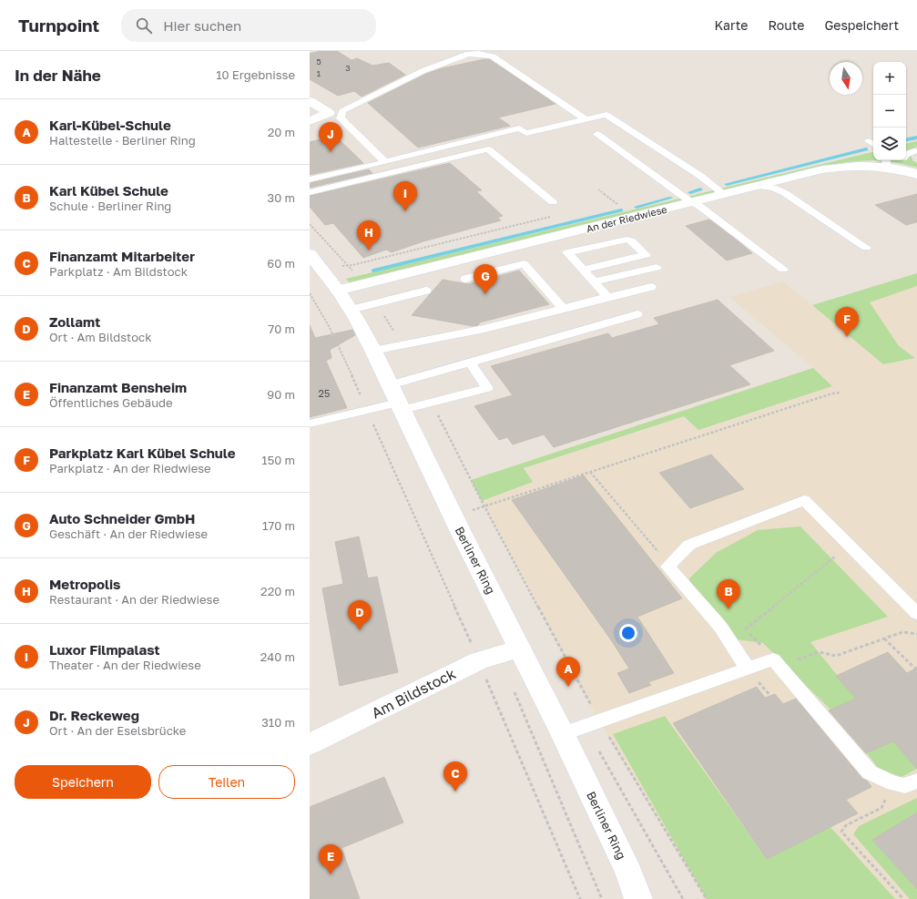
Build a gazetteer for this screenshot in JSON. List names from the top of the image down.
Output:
{
  "streets": {
    "street": ["An der Riedwiese", "Berliner Ring", "Am Bildstock"]
  },
  "crossings": [
    ["An der Riedwiese", "Berliner Ring"],
    ["Berliner Ring", "Am Bildstock"]
  ],
  "house_numbers": [
    "5",
    "3",
    "1",
    "25"
  ],
  "north": "bottom",
  "page": {
    "header": "Turnpoint",
    "search": "Hier suchen",
    "nav": ["Karte", "Route", "Gespeichert"],
    "heading": ["In der Nähe", "10 Ergebnisse"],
    "map_buttons": ["+", "−"],
    "list": [
      {
        "mark": "A",
        "name": "Karl-Kübel-Schule",
        "note": "Haltestelle · Berliner Ring",
        "value": "20 m"
      },
      {
        "mark": "B",
        "name": "Karl Kübel Schule",
        "note": "Schule · Berliner Ring",
        "value": "30 m"
      },
      {
        "mark": "C",
        "name": "Finanzamt Mitarbeiter",
        "note": "Parkplatz · Am Bildstock",
        "value": "60 m"
      },
      {
        "mark": "D",
        "name": "Zollamt",
        "note": "Ort · Am Bildstock",
        "value": "70 m"
      },
      {
        "mark": "E",
        "name": "Finanzamt Bensheim",
        "note": "Öffentliches Gebäude",
        "value": "90 m"
      },
      {
        "mark": "F",
        "name": "Parkplatz Karl Kübel Schule",
        "note": "Parkplatz · An der Riedwiese",
        "value": "150 m"
      },
      {
        "mark": "G",
        "name": "Auto Schneider GmbH",
        "note": "Geschäft · An der Riedwiese",
        "value": "170 m"
      },
      {
        "mark": "H",
        "name": "Metropolis",
        "note": "Restaurant · An der Riedwiese",
        "value": "220 m"
      },
      {
        "mark": "I",
        "name": "Luxor Filmpalast",
        "note": "Theater · An der Riedwiese",
        "value": "240 m"
      },
      {
        "mark": "J",
        "name": "Dr. Reckeweg",
        "note": "Ort · An der Eselsbrücke",
        "value": "310 m"
      }
    ],
    "pins": [
      "J",
      "I",
      "H",
      "G",
      "F",
      "B",
      "D",
      "A",
      "C",
      "E"
    ],
    "buttons": ["Speichern", "Teilen"]
  }
}
